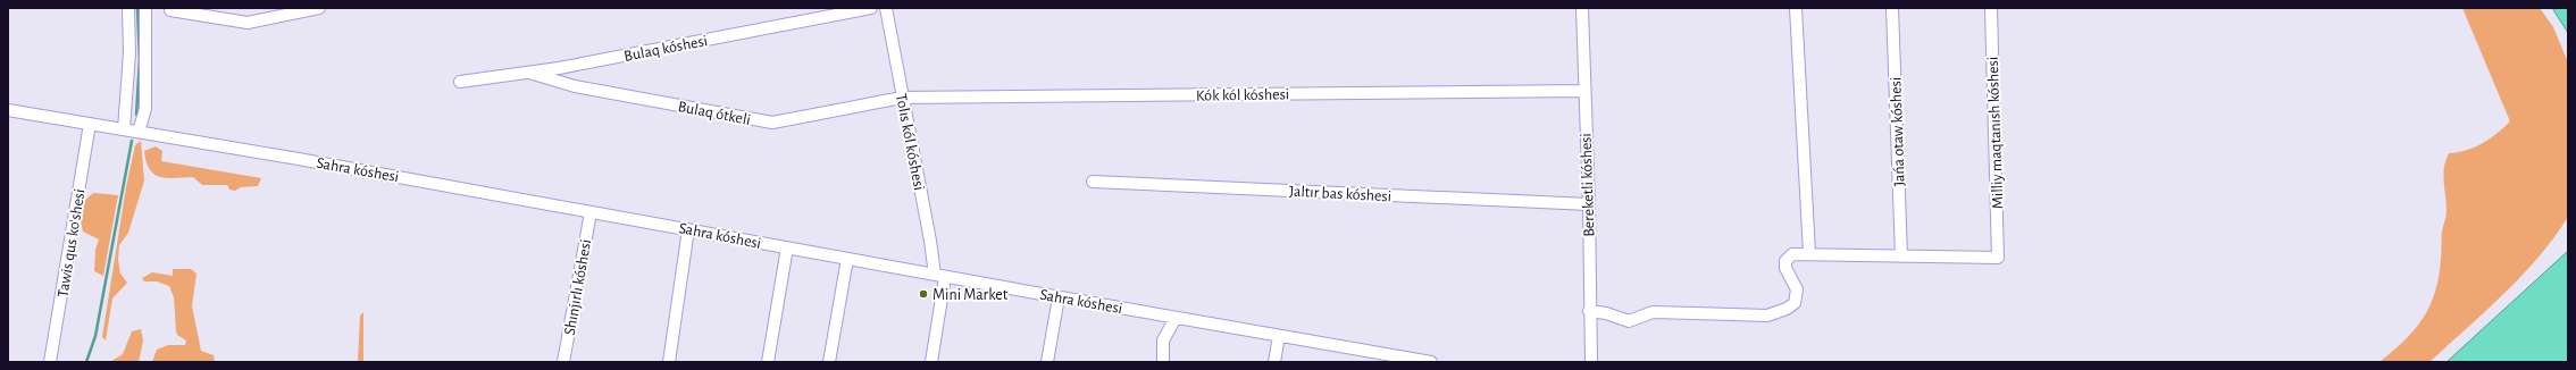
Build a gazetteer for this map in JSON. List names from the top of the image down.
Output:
{
  "streets": {
    "street": [
      "Bulaq kóshesi",
      "Kók kól kóshesi",
      "Bulaq ótkeli",
      "Jańa otaw kóshesi",
      "Milliy maqtanısh kóshesi",
      "Tolıs kól kóshesi",
      "Sahra kóshesi",
      "Bereketli kóshesi",
      "Jaltır bas kóshesi",
      "Tawis qus ko'shesi",
      "Shınjırlı kóshesi"
    ]
  },
  "crossings": [
    ["Bulaq kóshesi", "Bulaq ótkeli"],
    ["Kók kól kóshesi", "Bulaq ótkeli"],
    ["Kók kól kóshesi", "Tolıs kól kóshesi"],
    ["Kók kól kóshesi", "Bereketli kóshesi"],
    ["Bulaq ótkeli", "Tolıs kól kóshesi"],
    ["Jańa otaw kóshesi", "Milliy maqtanısh kóshesi"],
    ["Tolıs kól kóshesi", "Sahra kóshesi"],
    ["Sahra kóshesi", "Tawis qus ko'shesi"],
    ["Sahra kóshesi", "Shınjırlı kóshesi"],
    ["Bereketli kóshesi", "Jaltır bas kóshesi"]
  ],
  "places": ["Mini Market"]
}
